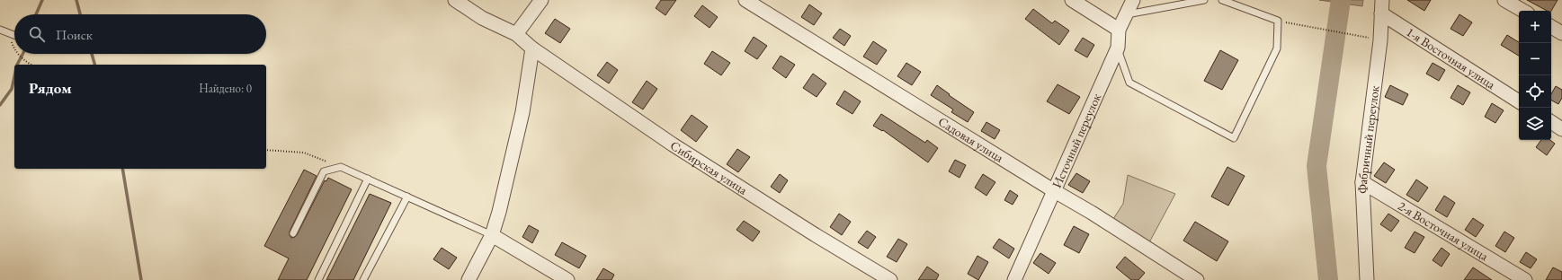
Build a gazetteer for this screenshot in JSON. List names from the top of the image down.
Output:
{
  "streets": {
    "street": [
      "1-я Восточная улица",
      "Садовая улица",
      "Источный переулок",
      "Фабричный переулок",
      "Сибирская улица",
      "2-я Восточная улица"
    ]
  },
  "crossings": [
    ["1-я Восточная улица", "Фабричный переулок"],
    ["Садовая улица", "Источный переулок"],
    ["Фабричный переулок", "2-я Восточная улица"]
  ],
  "page": {
    "map_buttons": ["+", "−"],
    "search": "Поиск",
    "heading": ["Рядом", "Найдено: 0"]
  }
}
